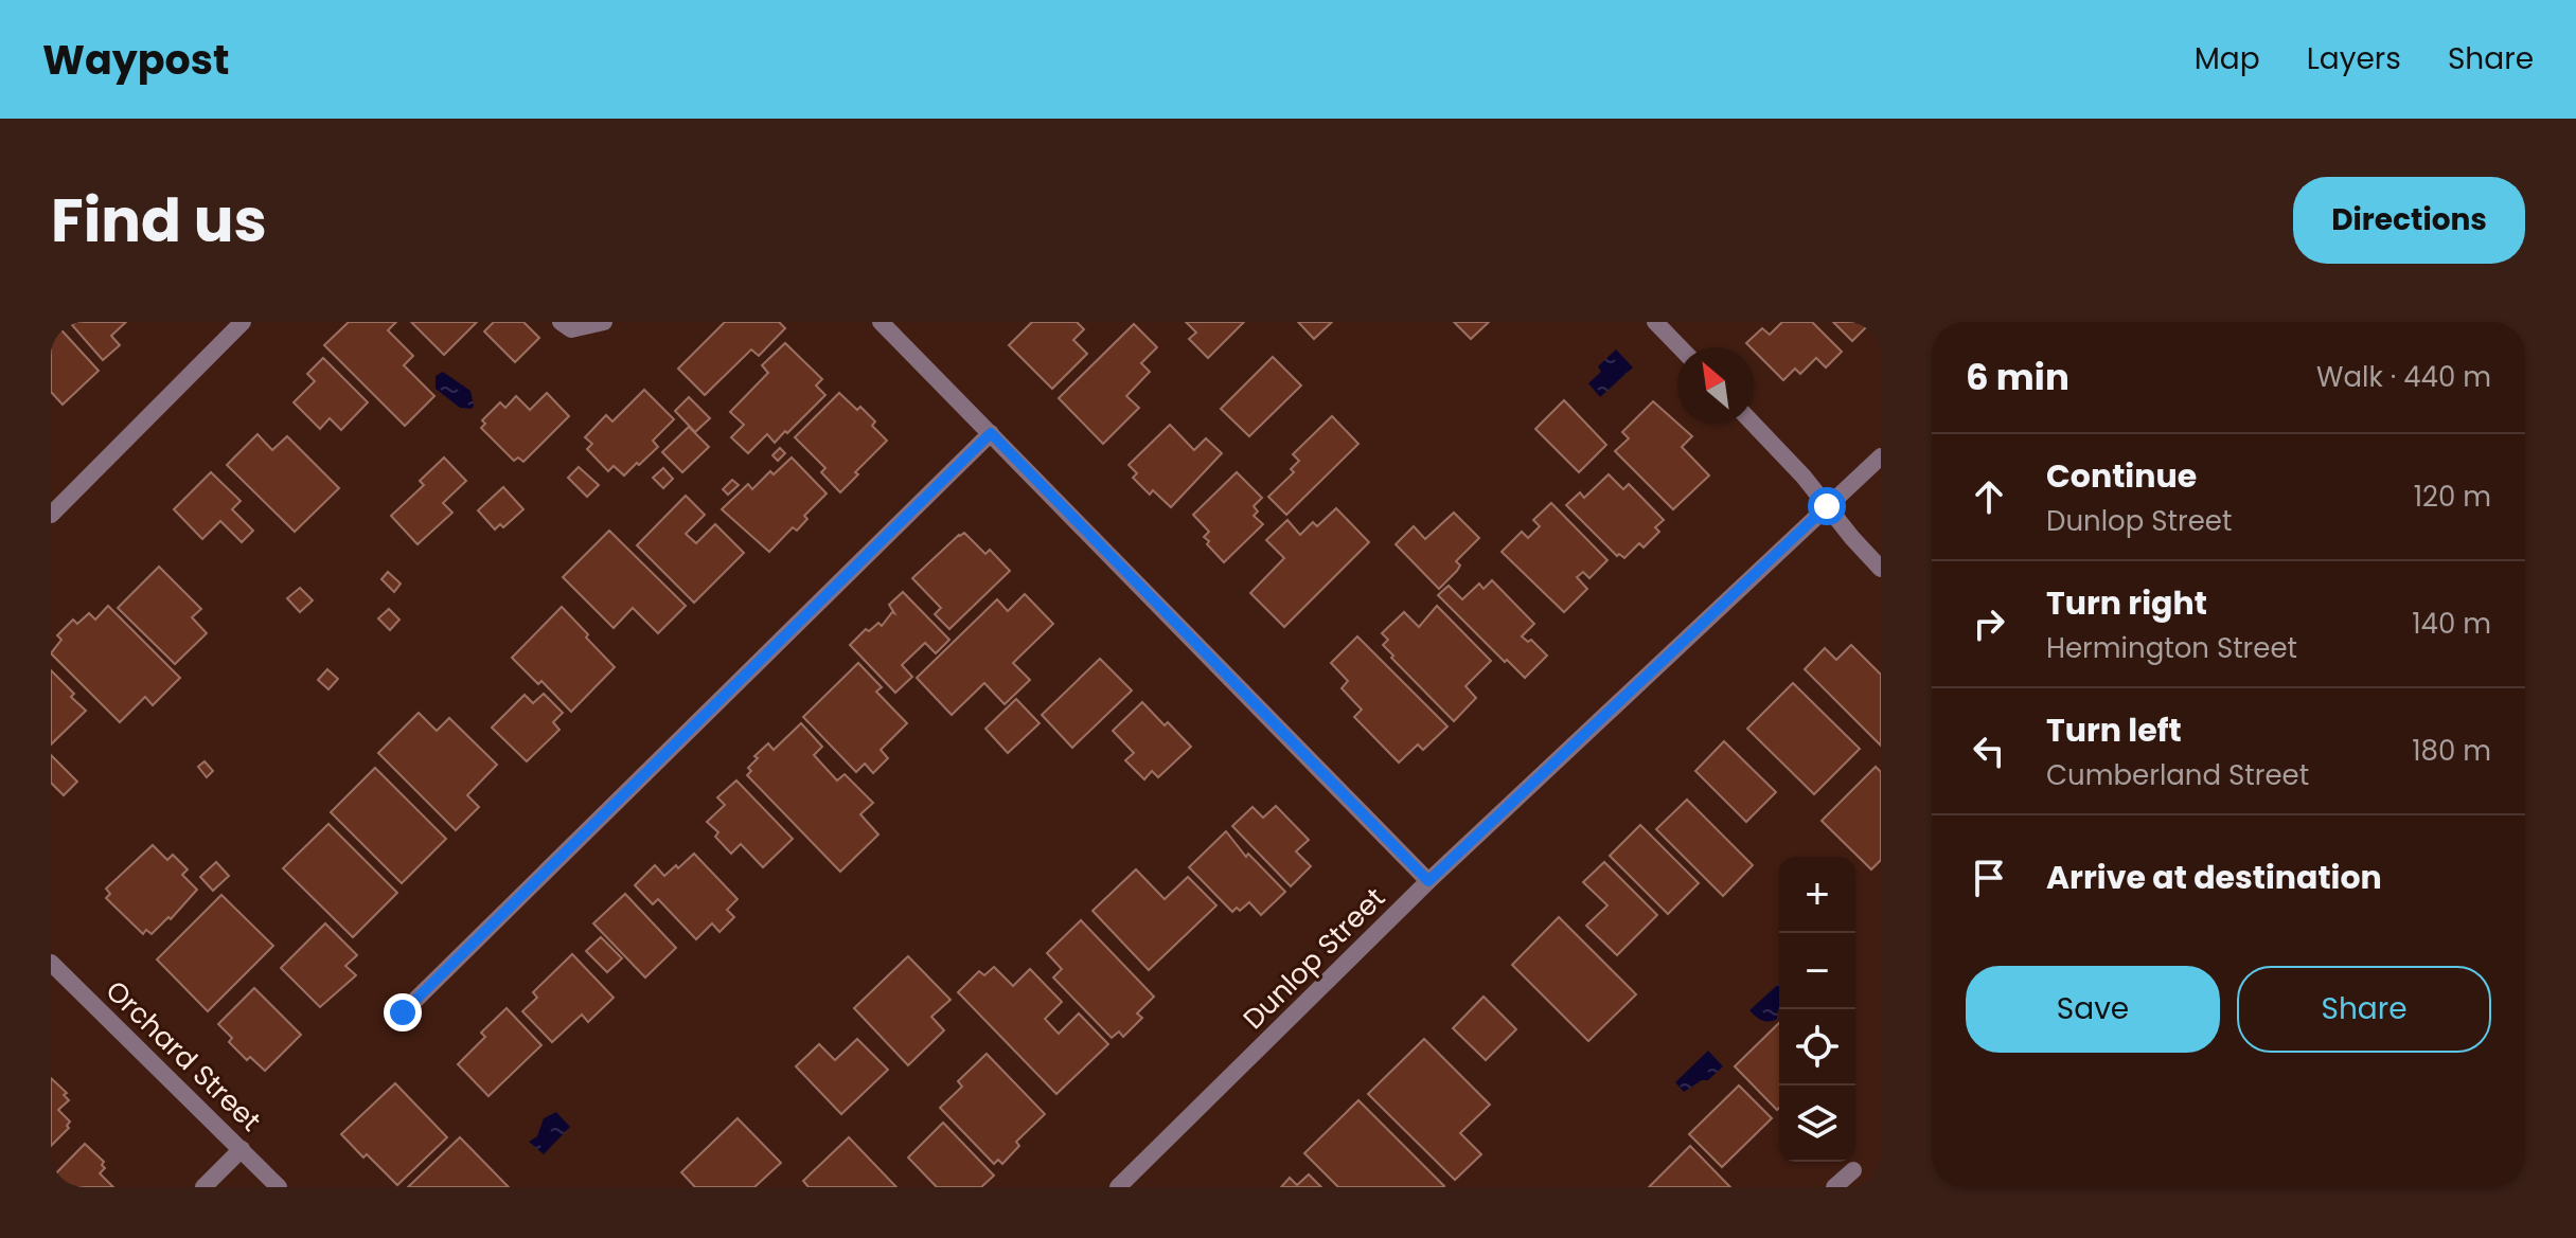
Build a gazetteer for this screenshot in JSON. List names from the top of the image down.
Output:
{
  "streets": {
    "street": ["Dunlop Street", "Orchard Street"]
  },
  "north": "top left",
  "page": {
    "header": "Waypost",
    "nav": ["Map", "Layers", "Share"],
    "title": "Find us",
    "buttons": [
      "Directions",
      ["Save", "Share"]
    ],
    "heading": ["6 min", "Walk · 440 m"],
    "list": [
      ["Continue", "Dunlop Street", "120 m"],
      ["Turn right", "Hermington Street", "140 m"],
      ["Turn left", "Cumberland Street", "180 m"],
      "Arrive at destination"
    ],
    "map_buttons": ["+", "−"]
  }
}
